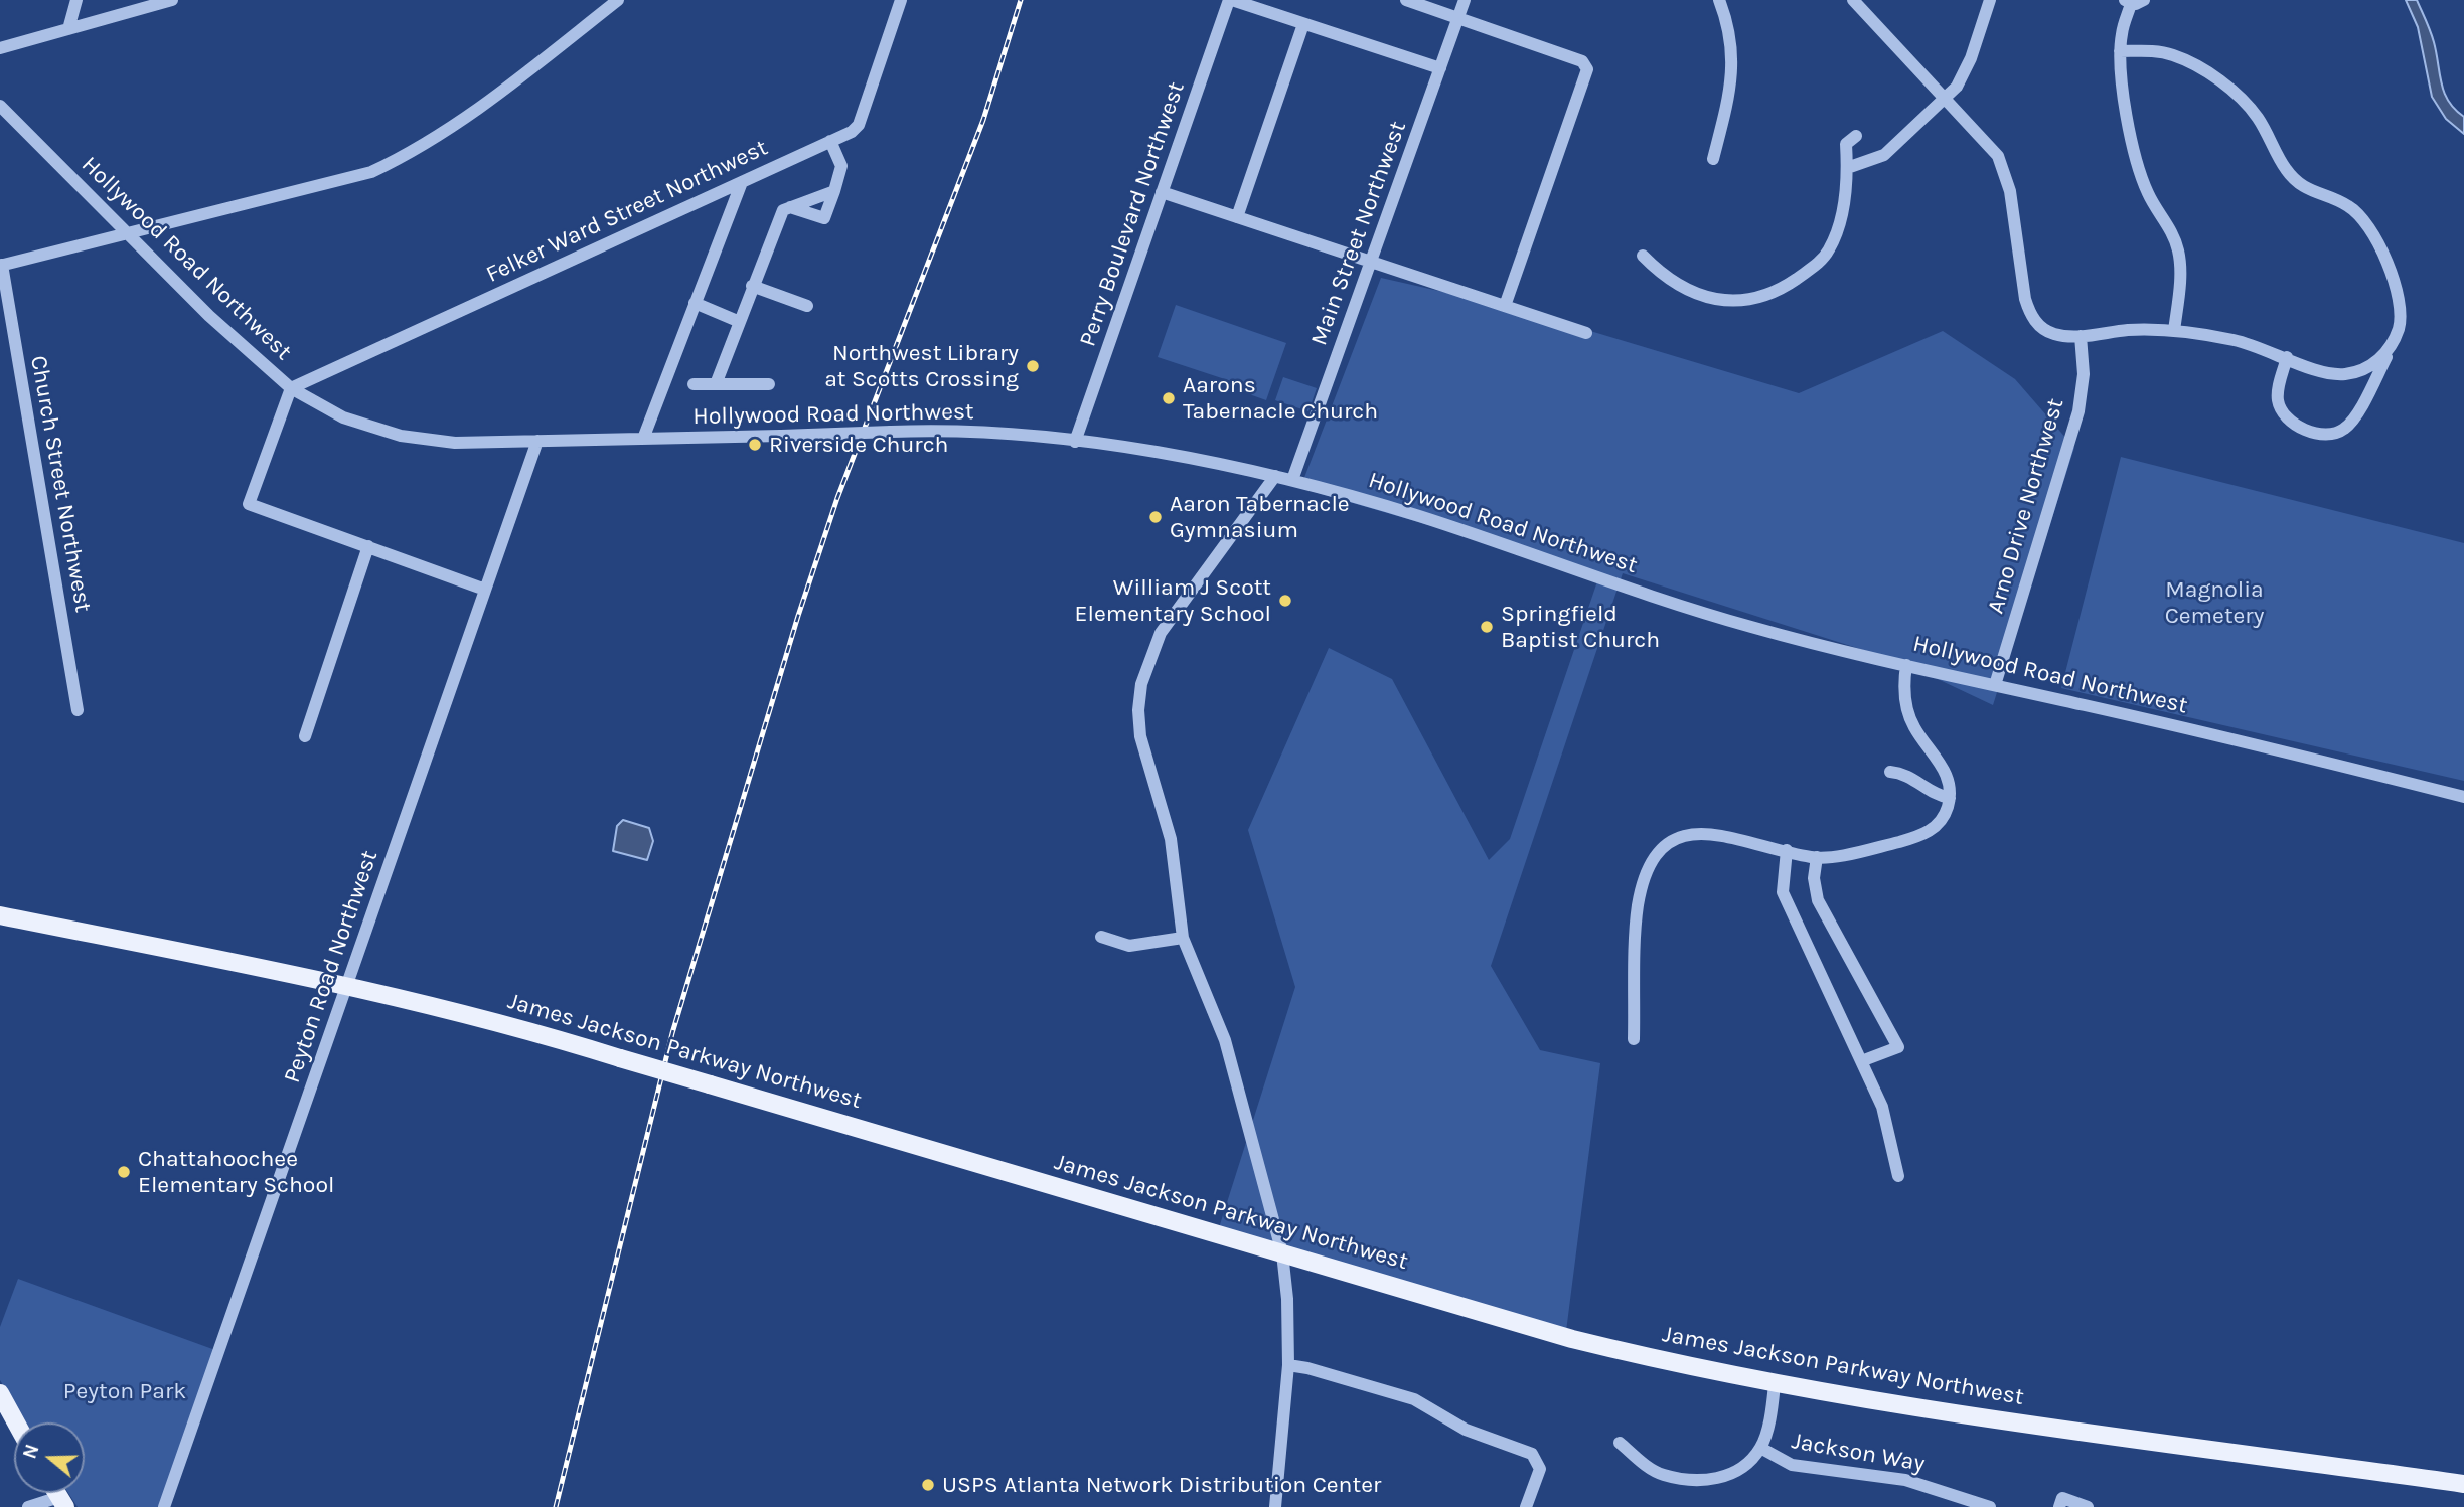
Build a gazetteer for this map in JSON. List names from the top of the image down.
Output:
{
  "streets": {
    "main road": ["James Jackson Parkway Northwest"],
    "street": [
      "Felker Ward Street Northwest",
      "Perry Boulevard Northwest",
      "Main Street Northwest",
      "Hollywood Road Northwest",
      "Church Street Northwest",
      "Arno Drive Northwest",
      "Peyton Road Northwest",
      "Jackson Way"
    ]
  },
  "crossings": [
    ["Felker Ward Street Northwest", "Hollywood Road Northwest"],
    ["Perry Boulevard Northwest", "Hollywood Road Northwest"],
    ["Main Street Northwest", "Hollywood Road Northwest"],
    ["Hollywood Road Northwest", "Arno Drive Northwest"],
    ["Hollywood Road Northwest", "Peyton Road Northwest"],
    ["Peyton Road Northwest", "James Jackson Parkway Northwest"]
  ],
  "parks": ["Magnolia Cemetery", "Peyton Park"],
  "places": [
    "Northwest Library at Scotts Crossing",
    "Aarons Tabernacle Church",
    "Riverside Church",
    "Aaron Tabernacle Gymnasium",
    "William J Scott Elementary School",
    "Springfield Baptist Church",
    "Chattahoochee Elementary School",
    "USPS Atlanta Network Distribution Center"
  ],
  "north": "left"
}
